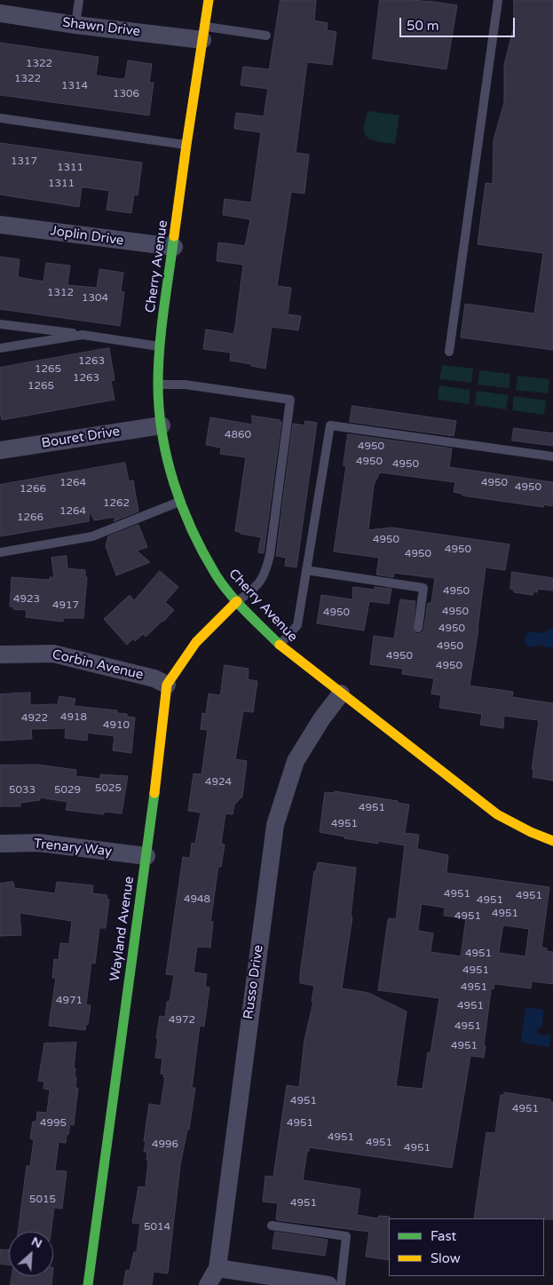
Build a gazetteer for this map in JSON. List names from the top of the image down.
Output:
{
  "streets": {
    "street": [
      "Shawn Drive",
      "Joplin Drive",
      "Cherry Avenue",
      "Bouret Drive",
      "Corbin Avenue",
      "Trenary Way",
      "Wayland Avenue",
      "Russo Drive"
    ]
  },
  "crossings": [
    ["Shawn Drive", "Cherry Avenue"],
    ["Joplin Drive", "Cherry Avenue"],
    ["Cherry Avenue", "Bouret Drive"],
    ["Cherry Avenue", "Wayland Avenue"],
    ["Cherry Avenue", "Russo Drive"],
    ["Corbin Avenue", "Wayland Avenue"],
    ["Trenary Way", "Wayland Avenue"]
  ],
  "house_numbers": [
    "1322",
    "1322",
    "1314",
    "1306",
    "1317",
    "1311",
    "1311",
    "1312",
    "1304",
    "1263",
    "1265",
    "1263",
    "1265",
    "4860",
    "4950",
    "4950",
    "4950",
    "1264",
    "4950",
    "4950",
    "1266",
    "1262",
    "1264",
    "1266",
    "4950",
    "4950",
    "4950",
    "4950",
    "4923",
    "4917",
    "4950",
    "4950",
    "4950",
    "4950",
    "4950",
    "4950",
    "4918",
    "4922",
    "4910",
    "4924",
    "5025",
    "5033",
    "5029",
    "4951",
    "4951",
    "4951",
    "4951",
    "4948",
    "4951",
    "4951",
    "4951",
    "4951",
    "4951",
    "4951",
    "4971",
    "4951",
    "4972",
    "4951",
    "4951",
    "4951",
    "4951",
    "4995",
    "4951",
    "4951",
    "4951",
    "4996",
    "4951",
    "5015",
    "4951",
    "5014"
  ],
  "legend": ["Fast", "Slow"],
  "scale_bar": "50 m",
  "north": "top right"
}
